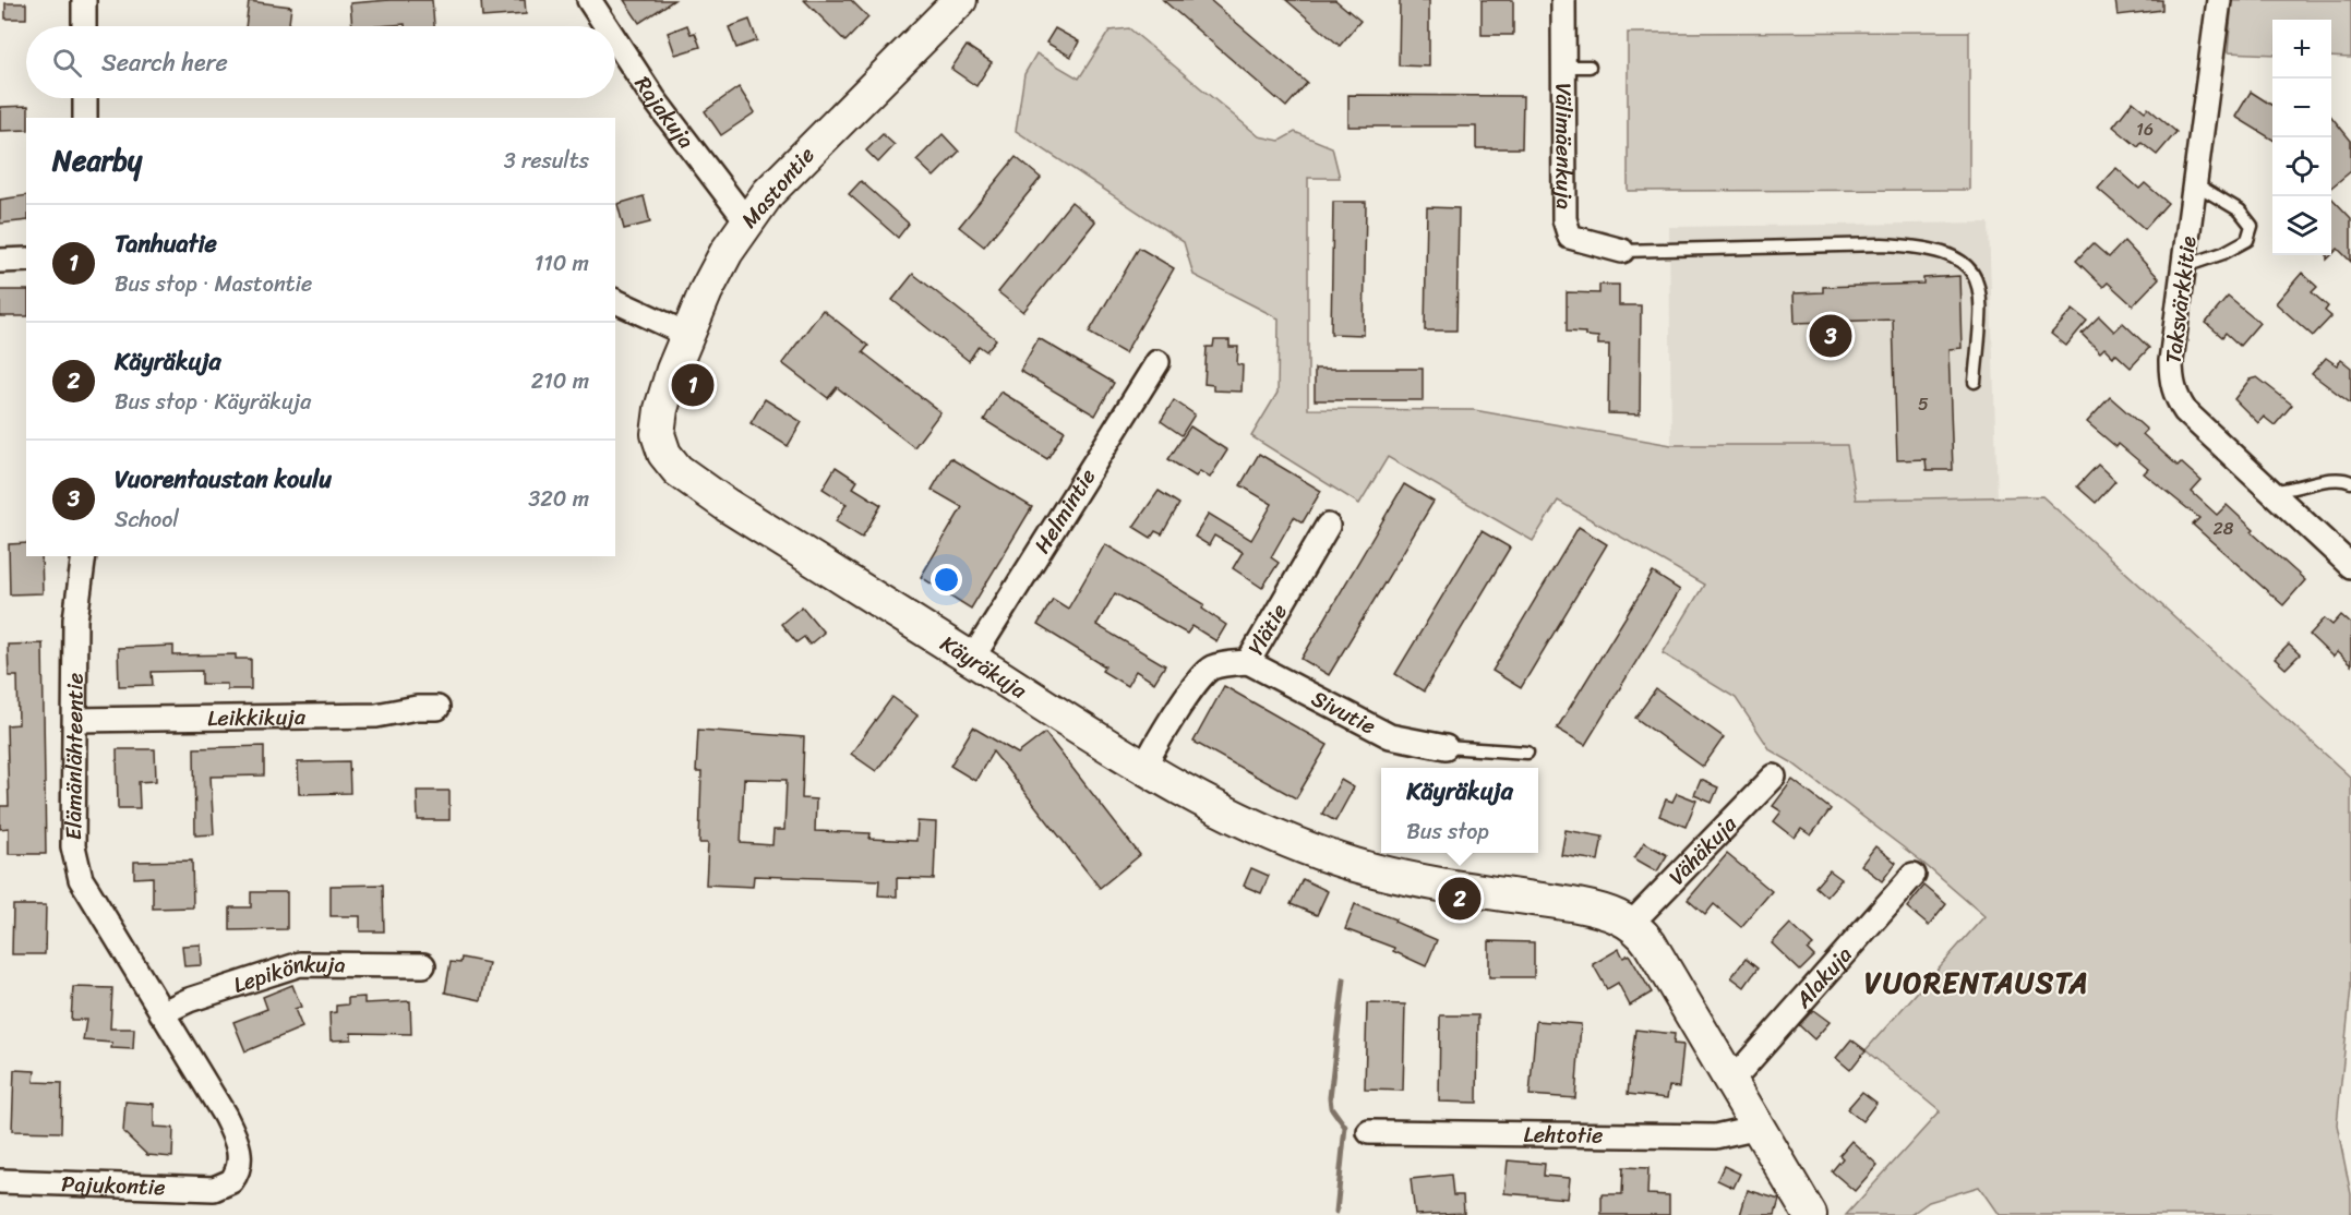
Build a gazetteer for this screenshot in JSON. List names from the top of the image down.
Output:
{
  "streets": {
    "street": [
      "Rajakuja",
      "Välimäenkuja",
      "Mastontie",
      "Taksvärkkitie",
      "Helmintie",
      "Ylätie",
      "Käyräkuja",
      "Sivutie",
      "Leikkikuja",
      "Elämänlähteentie",
      "Vähäkuja",
      "Lepikönkuja",
      "Alakuja",
      "Lehtotie",
      "Pajukontie"
    ]
  },
  "crossings": [
    ["Rajakuja", "Mastontie"],
    ["Mastontie", "Käyräkuja"],
    ["Helmintie", "Käyräkuja"],
    ["Ylätie", "Käyräkuja"],
    ["Ylätie", "Sivutie"],
    ["Käyräkuja", "Vähäkuja"],
    ["Käyräkuja", "Alakuja"],
    ["Käyräkuja", "Lehtotie"],
    ["Leikkikuja", "Elämänlähteentie"],
    ["Elämänlähteentie", "Lepikönkuja"],
    ["Elämänlähteentie", "Pajukontie"],
    ["Lepikönkuja", "Pajukontie"]
  ],
  "districts": ["VUORENTAUSTA"],
  "house_numbers": ["16", "5", "28"],
  "page": {
    "map_buttons": ["+", "−"],
    "search": "Search here",
    "heading": ["Nearby", "3 results"],
    "list": [
      {
        "mark": "1",
        "name": "Tanhuatie",
        "note": "Bus stop · Mastontie",
        "value": "110 m"
      },
      {
        "mark": "2",
        "name": "Käyräkuja",
        "note": "Bus stop · Käyräkuja",
        "value": "210 m"
      },
      {
        "mark": "3",
        "name": "Vuorentaustan koulu",
        "note": "School",
        "value": "320 m"
      }
    ],
    "pins": ["3", "1", "2"],
    "popup": ["Käyräkuja", "Bus stop"]
  }
}
